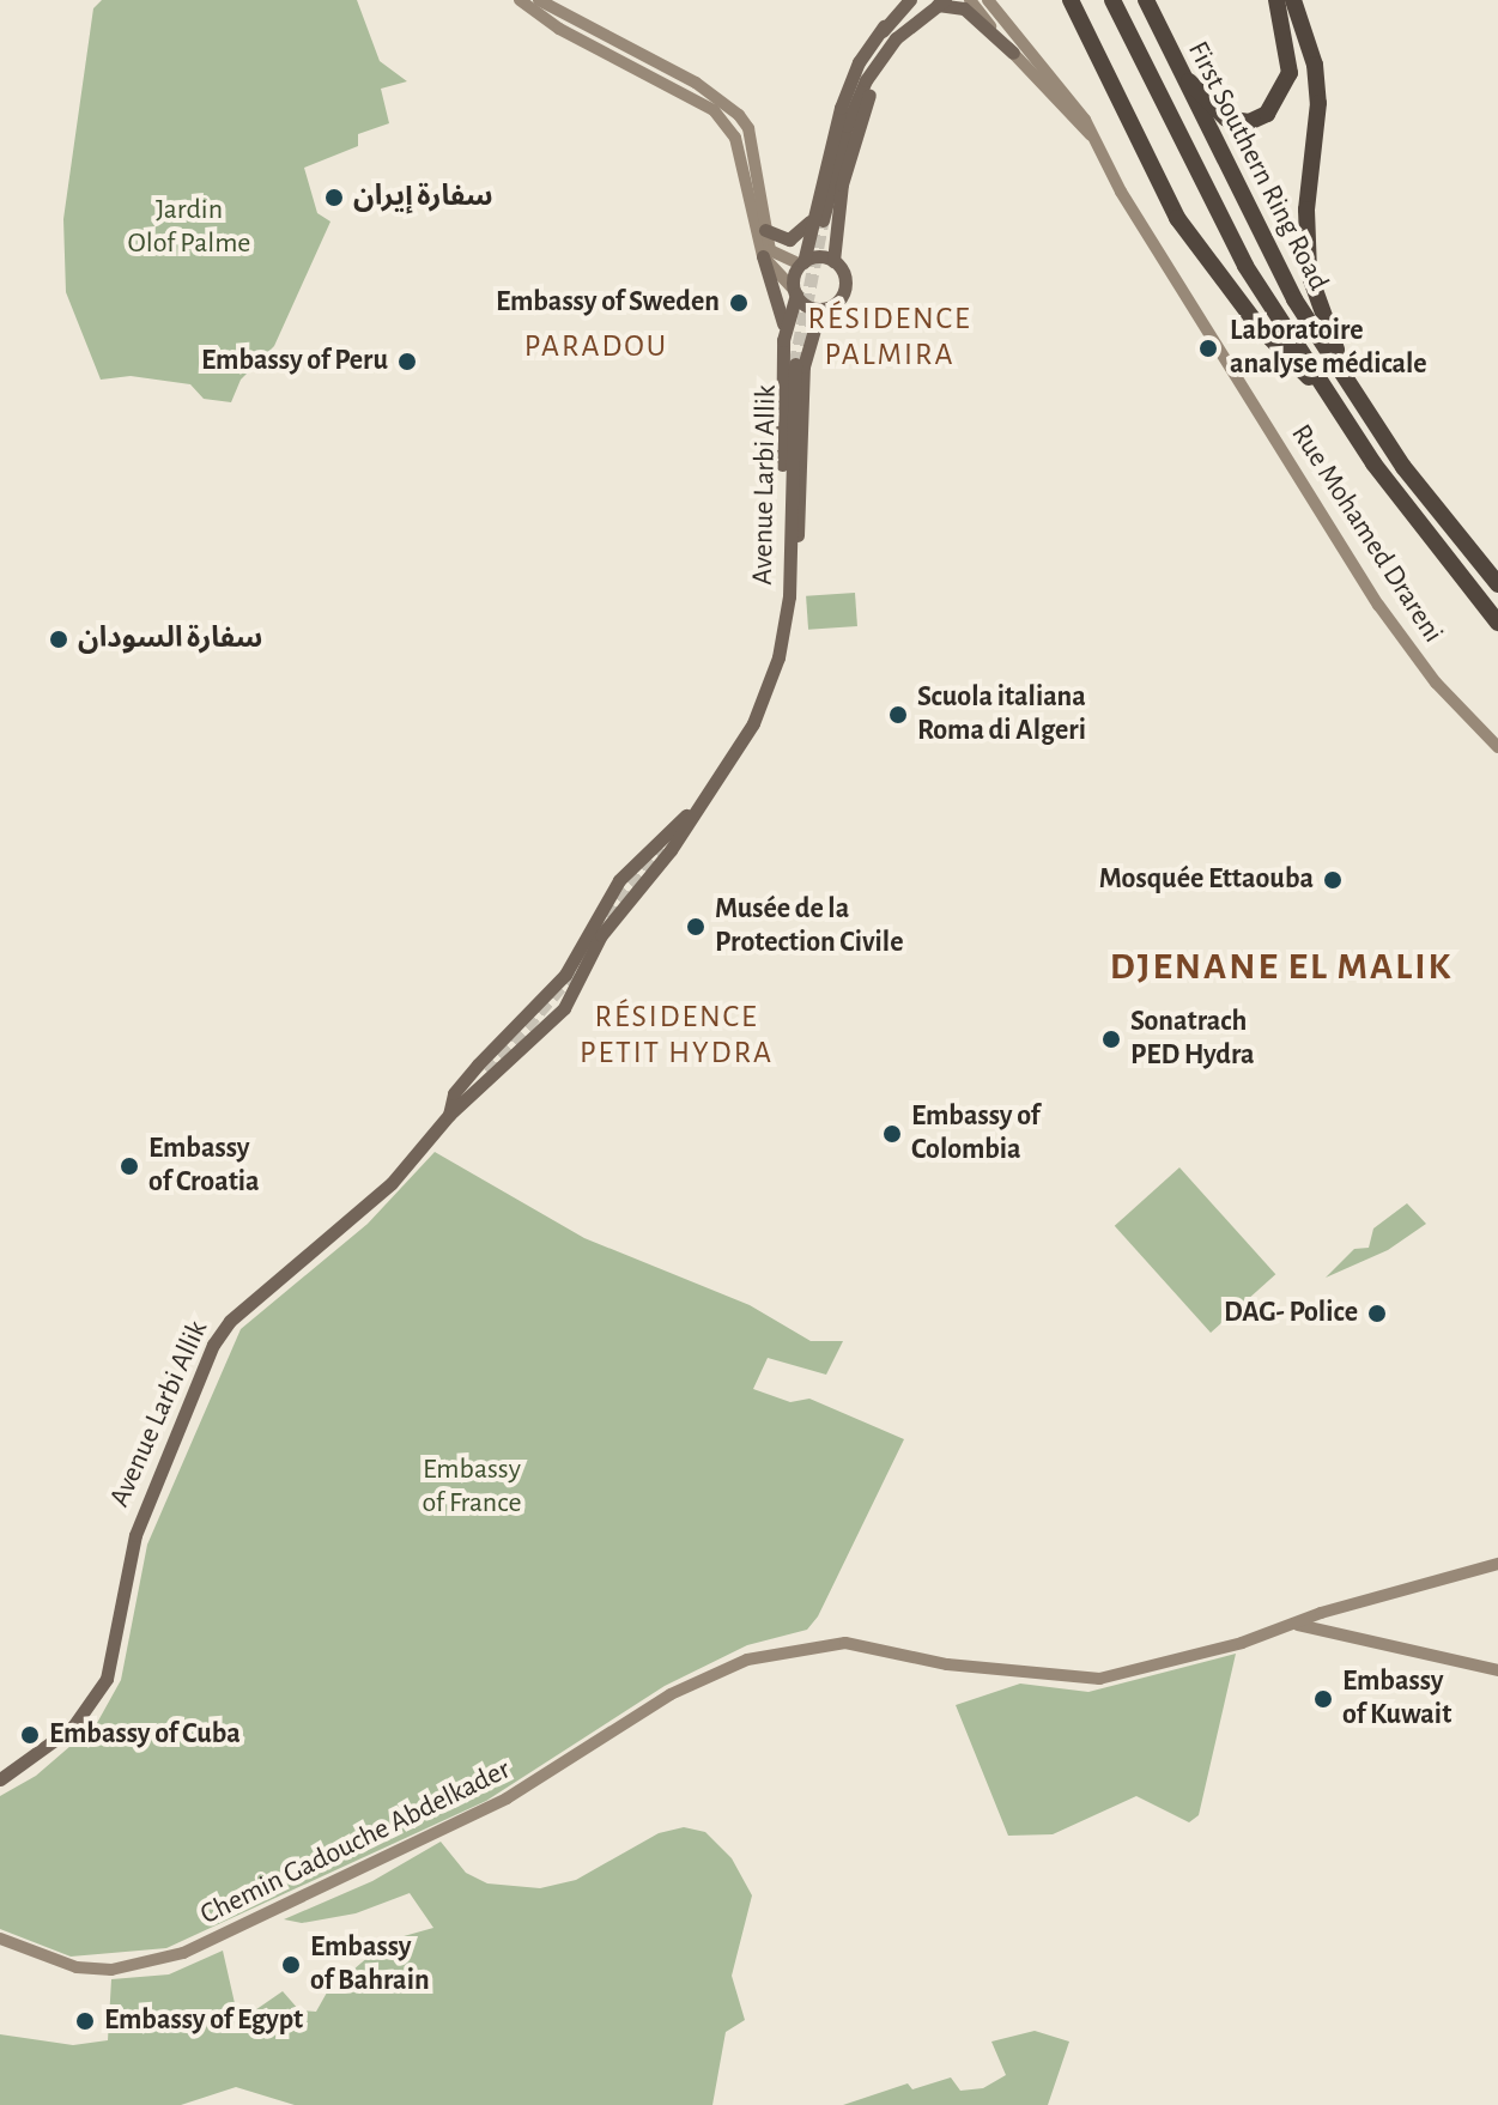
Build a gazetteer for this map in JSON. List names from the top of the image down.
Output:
{
  "streets": {
    "highway": ["First Southern Ring Road"],
    "main road": ["Avenue Larbi Allik"],
    "street": ["Rue Mohamed Drareni", "Chemin Gadouche Abdelkader"]
  },
  "districts": [
    "RÉSIDENCE PALMIRA",
    "PARADOU",
    "DJENANE EL MALIK",
    "RÉSIDENCE PETIT HYDRA"
  ],
  "parks": ["Jardin Olof Palme", "Embassy of France"],
  "places": [
    "سفارة إيران",
    "Embassy of Sweden",
    "Laboratoire analyse médicale",
    "Embassy of Peru",
    "سفارة السودان",
    "Scuola italiana Roma di Algeri",
    "Mosquée Ettaouba",
    "Musée de la Protection Civile",
    "Sonatrach PED Hydra",
    "Embassy of Colombia",
    "Embassy of Croatia",
    "DAG- Police",
    "Embassy of Kuwait",
    "Embassy of Cuba",
    "Embassy of Bahrain",
    "Embassy of Egypt"
  ]
}
